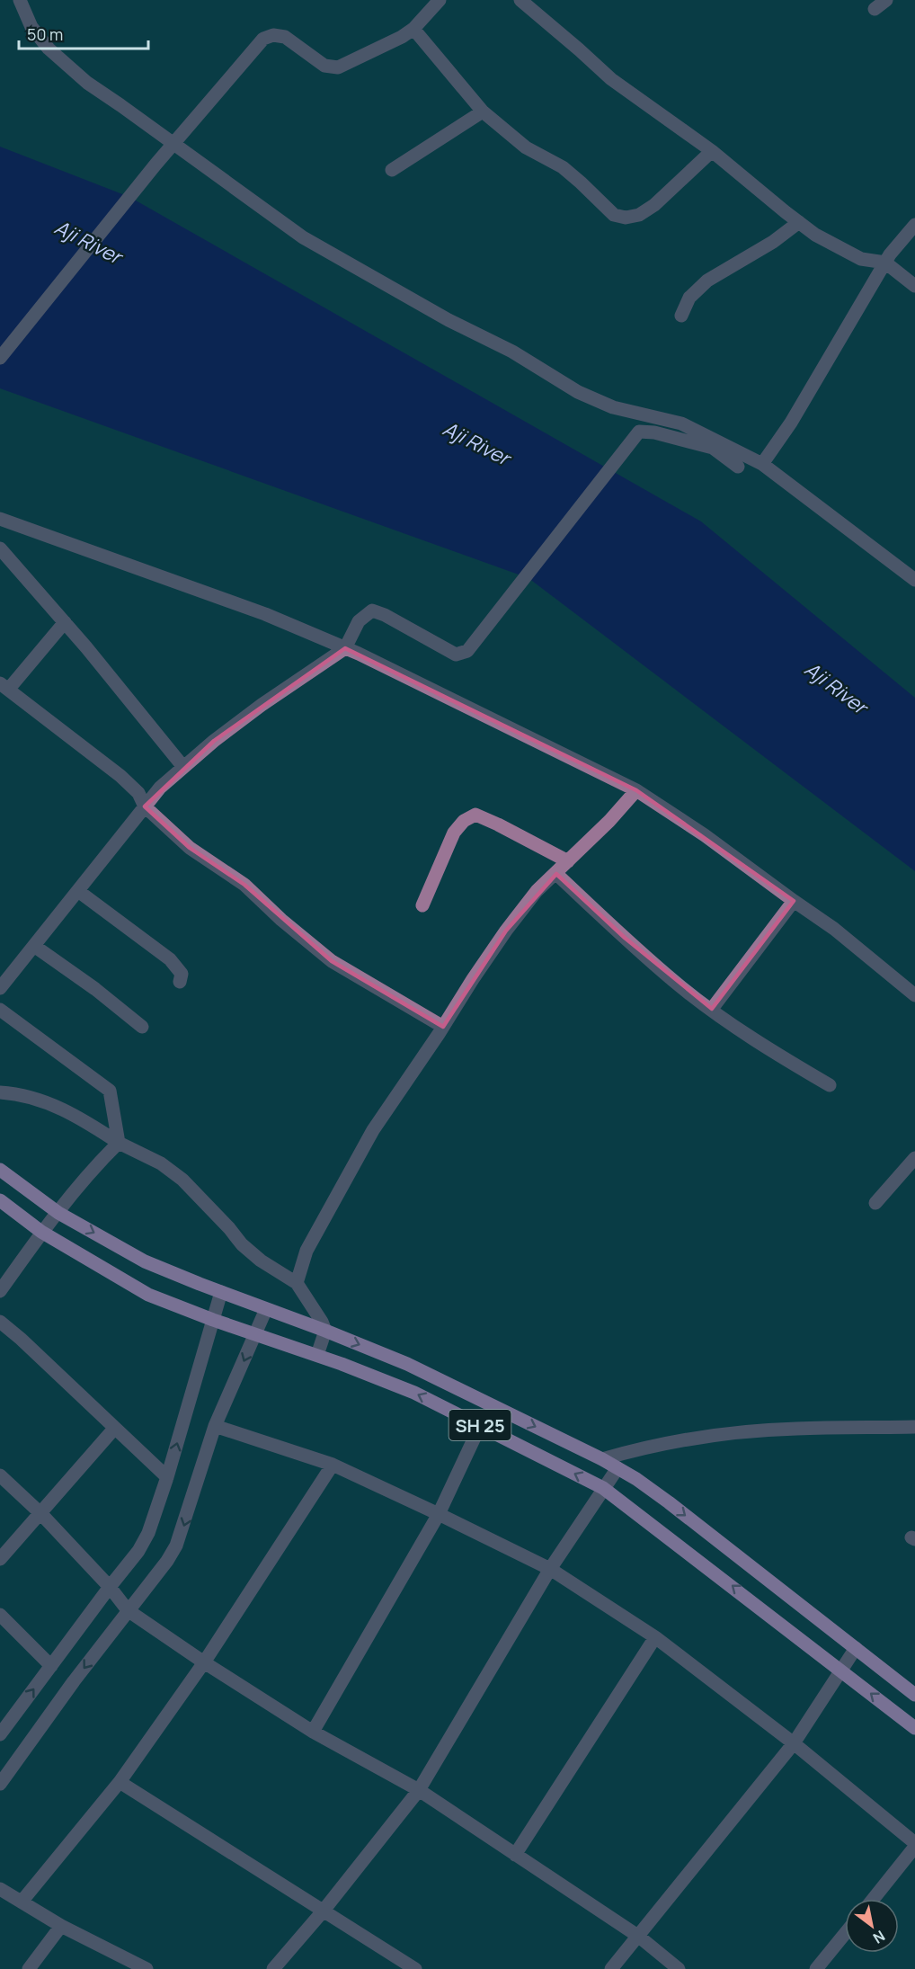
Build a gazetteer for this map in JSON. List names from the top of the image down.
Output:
{
  "streets": {
    "main road": ["SH 25"]
  },
  "water": ["Aji River"],
  "scale_bar": "50 m",
  "north": "bottom right"
}
